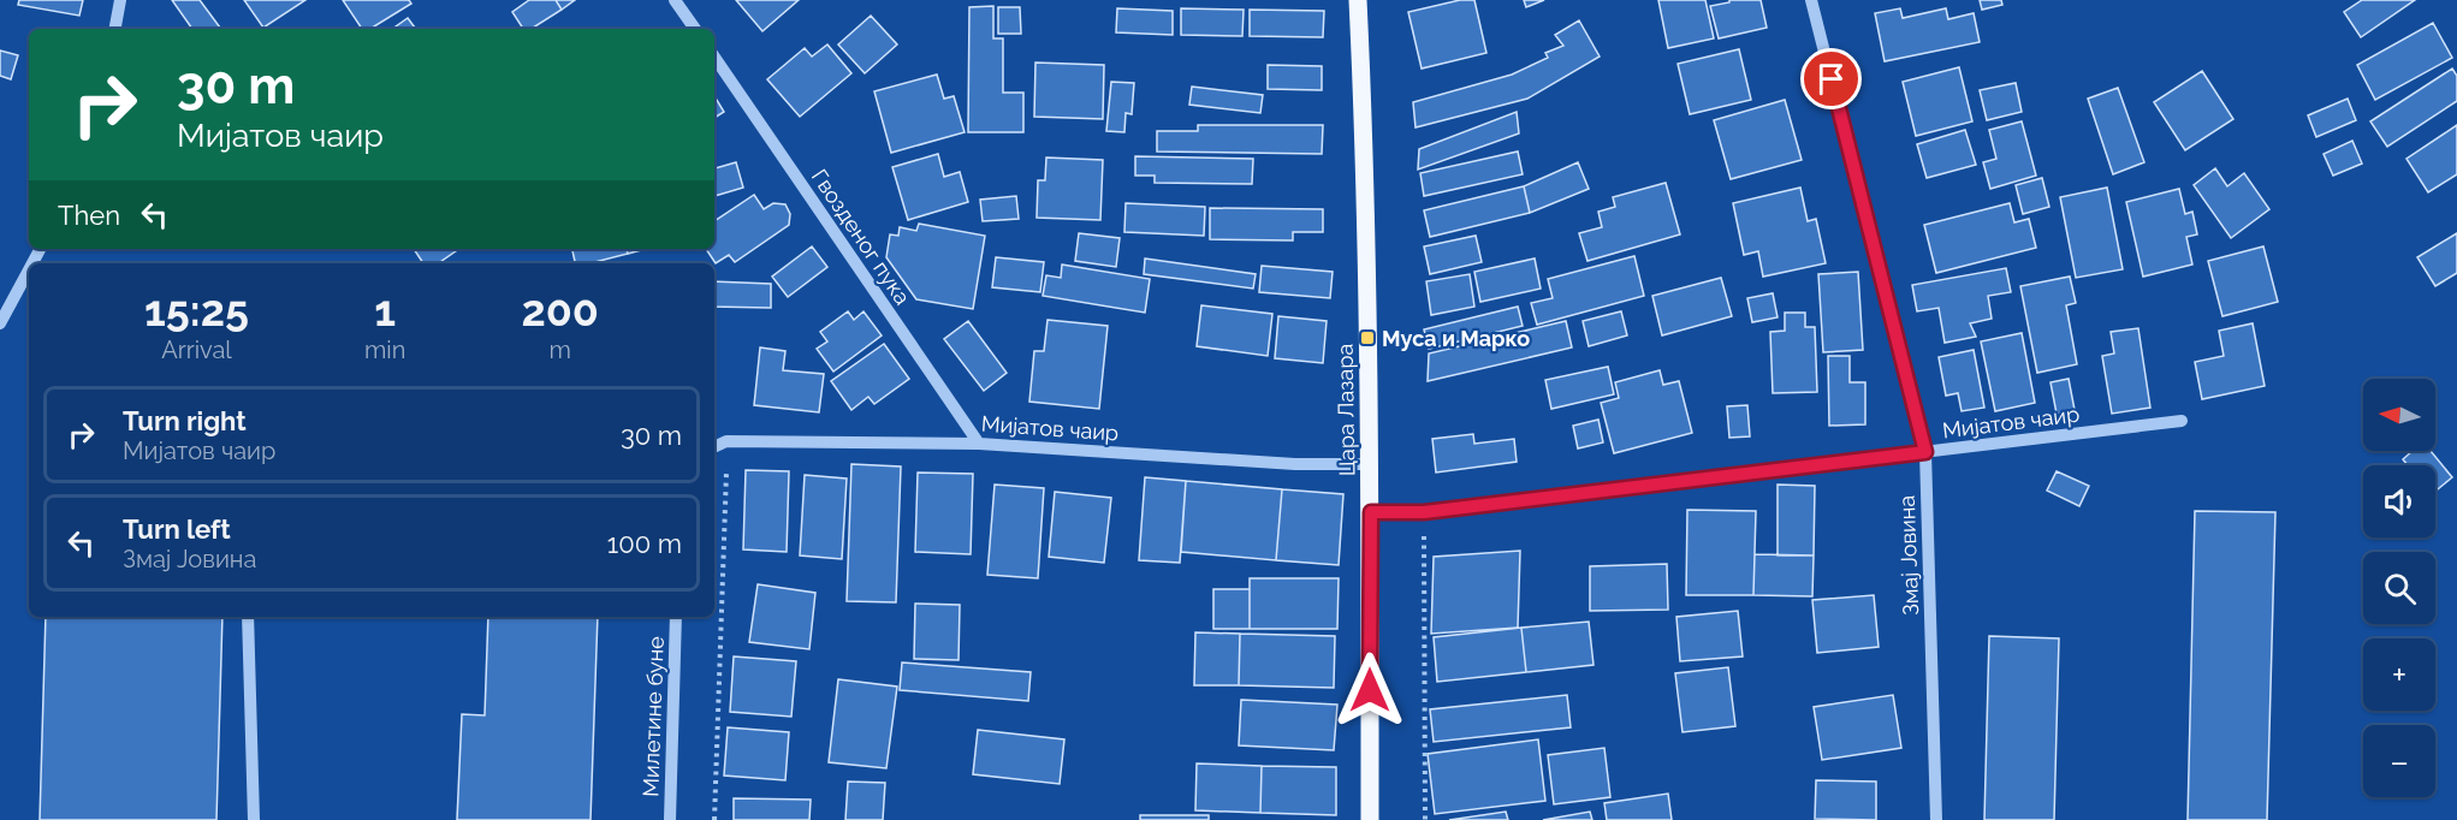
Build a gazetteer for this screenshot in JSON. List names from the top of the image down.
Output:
{
  "streets": {
    "main road": ["Цара Лазара"],
    "street": [
      "Гвозденог пука",
      "Мијатов чаир",
      "Змај Јовина",
      "Милетине буне"
    ]
  },
  "crossings": [
    ["Гвозденог пука", "Мијатов чаир"],
    ["Цара Лазара", "Мијатов чаир"],
    ["Мијатов чаир", "Змај Јовина"]
  ],
  "places": {
    "transit": ["Муса и Марко"]
  },
  "north": "left",
  "page": {
    "turn": ["30 m", "Мијатов чаир"],
    "then": "Then",
    "eta": [
      "15:25",
      "Arrival",
      "1",
      "min",
      "200",
      "m"
    ],
    "map_buttons": ["+", "−"],
    "list": [
      {
        "name": "Turn right",
        "note": "Мијатов чаир",
        "value": "30 m"
      },
      {
        "name": "Turn left",
        "note": "Змај Јовина",
        "value": "100 m"
      }
    ]
  }
}
